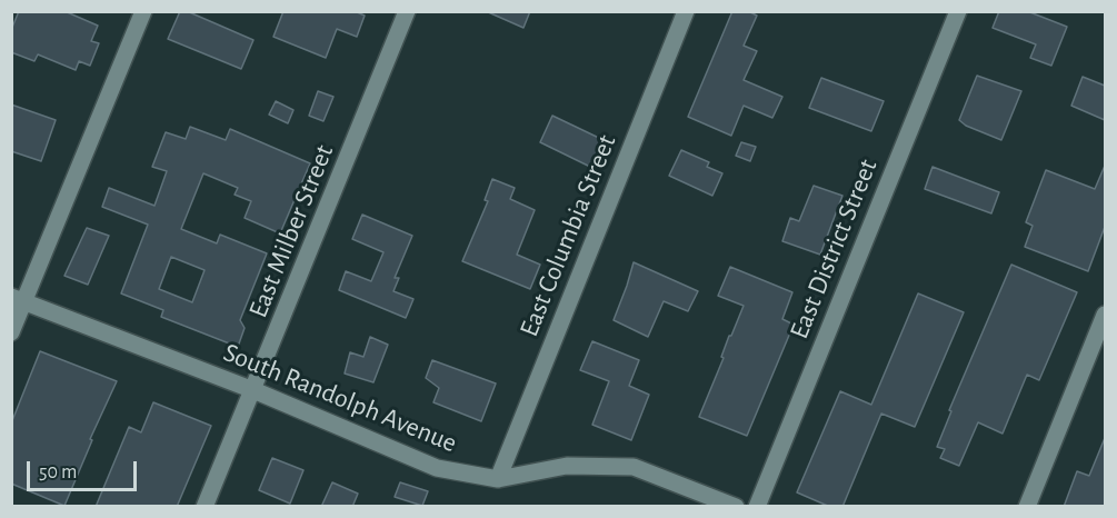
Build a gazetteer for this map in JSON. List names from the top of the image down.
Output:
{
  "streets": {
    "street": [
      "East Milber Street",
      "East Columbia Street",
      "East District Street",
      "South Randolph Avenue"
    ]
  },
  "crossings": [
    ["East Milber Street", "South Randolph Avenue"],
    ["East Columbia Street", "South Randolph Avenue"]
  ],
  "scale_bar": "50 m"
}
